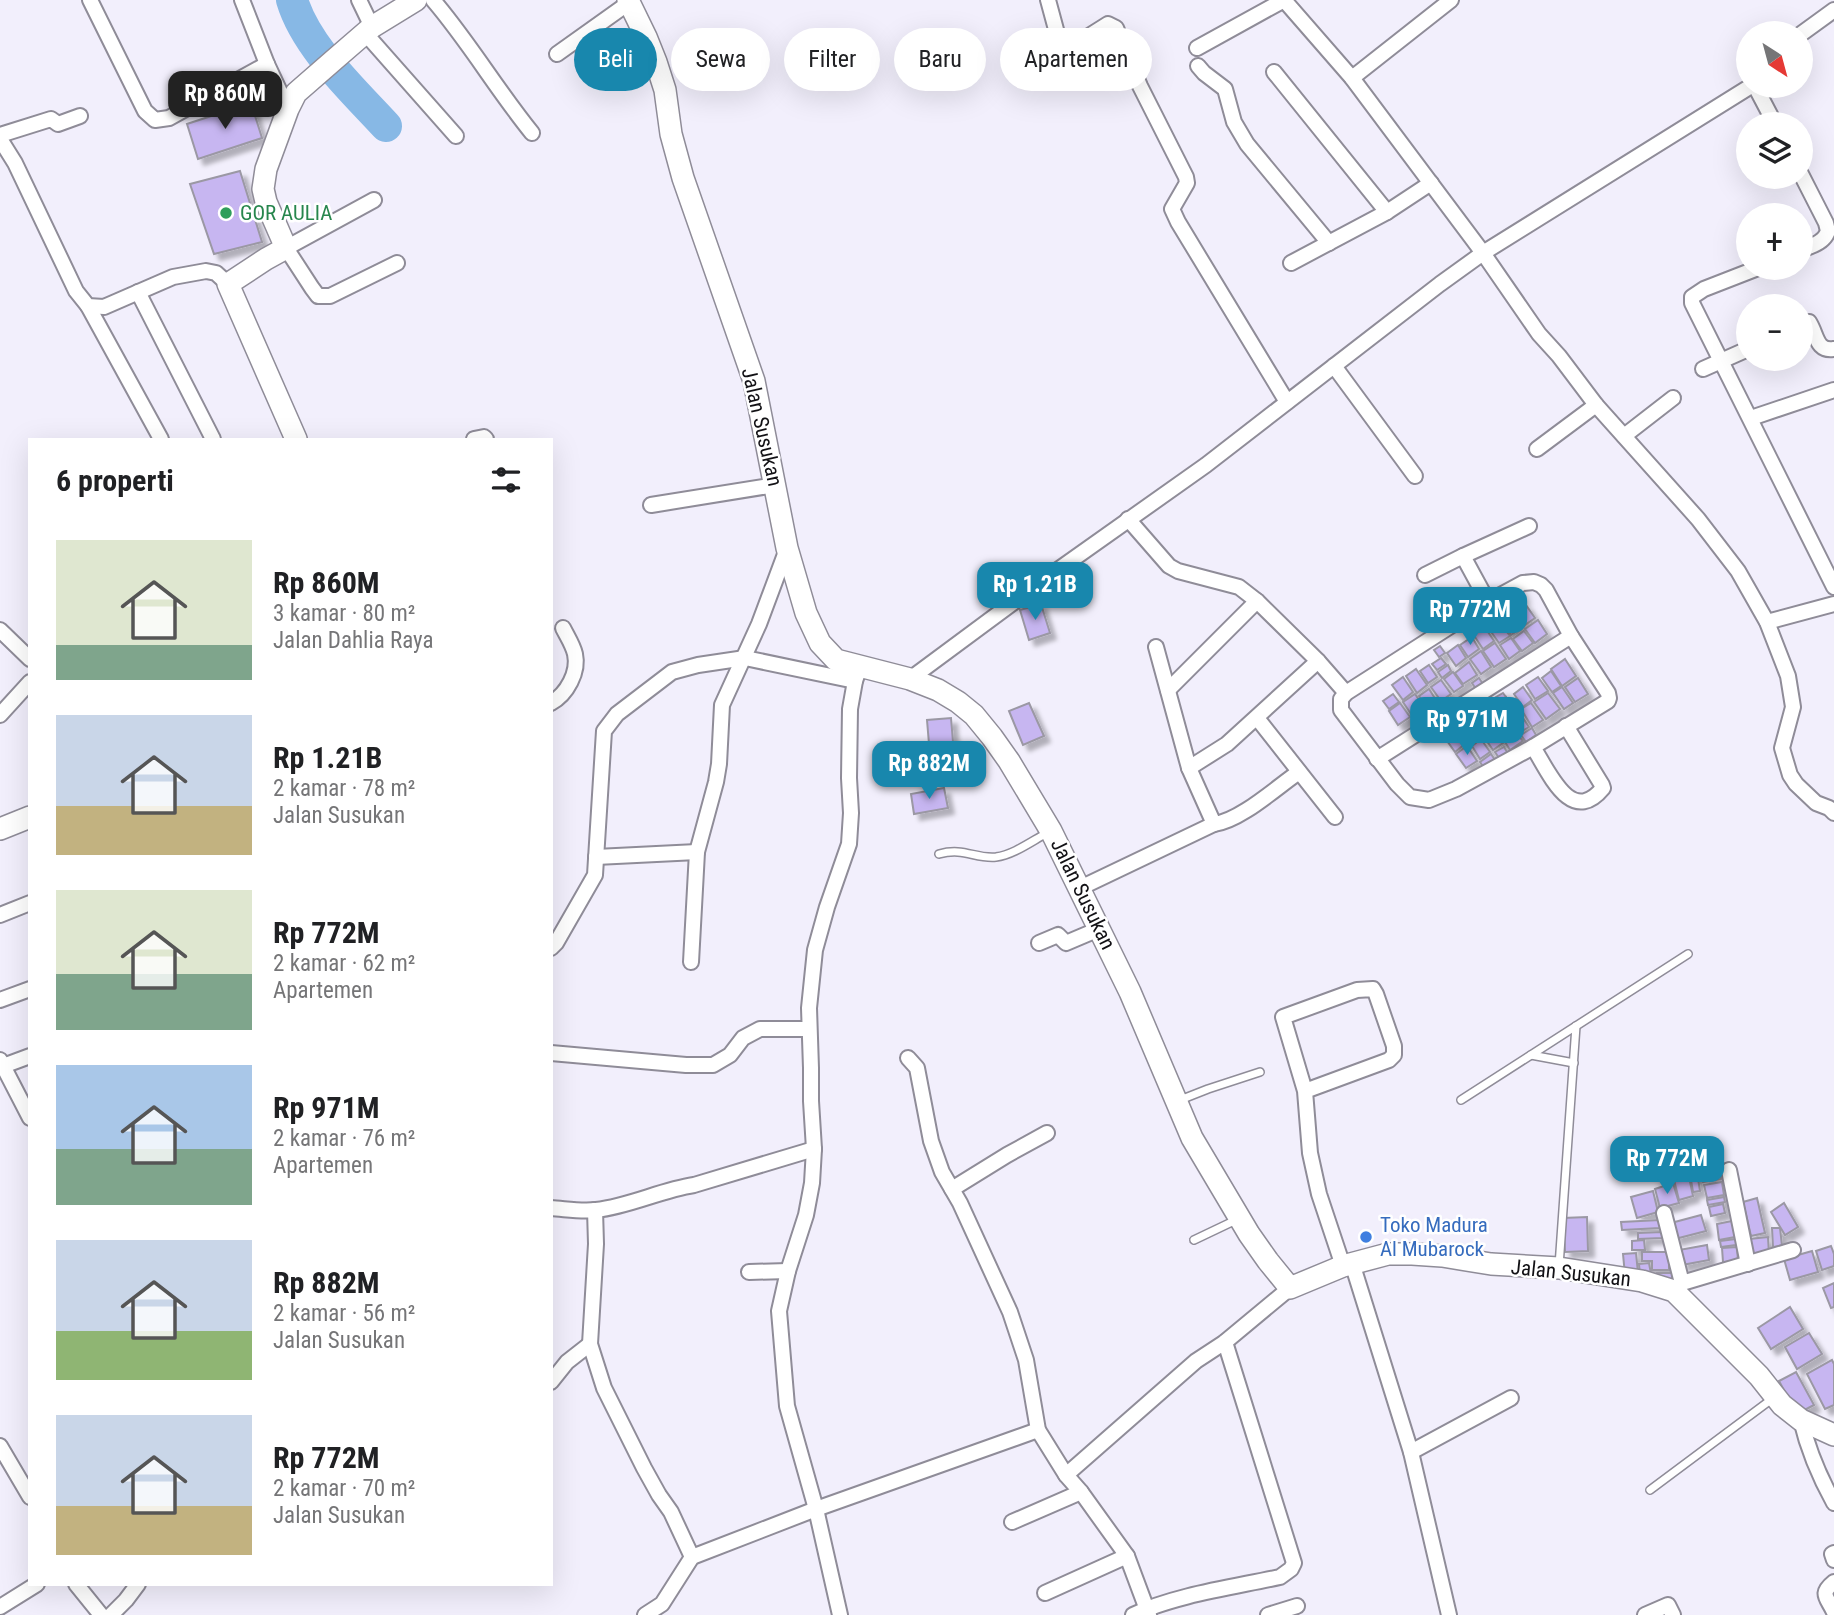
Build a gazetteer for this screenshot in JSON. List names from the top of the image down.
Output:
{
  "streets": {
    "street": ["Jalan Susukan"]
  },
  "places": ["GOR AULIA", "Toko Madura Al Mubarock"],
  "north": "bottom right",
  "page": {
    "map_buttons": ["+", "−"],
    "chip": [
      "Beli",
      "Sewa",
      "Filter",
      "Baru",
      "Apartemen"
    ],
    "price": [
      "Rp 860M",
      "Rp 1.21B",
      "Rp 772M",
      "Rp 971M",
      "Rp 882M",
      "Rp 772M"
    ],
    "heading": "6 properti",
    "list": [
      {
        "name": "Rp 860M",
        "note": "3 kamar · 80 m² · Jalan Dahlia Raya"
      },
      {
        "name": "Rp 1.21B",
        "note": "2 kamar · 78 m² · Jalan Susukan"
      },
      {
        "name": "Rp 772M",
        "note": "2 kamar · 62 m² · Apartemen"
      },
      {
        "name": "Rp 971M",
        "note": "2 kamar · 76 m² · Apartemen"
      },
      {
        "name": "Rp 882M",
        "note": "2 kamar · 56 m² · Jalan Susukan"
      },
      {
        "name": "Rp 772M",
        "note": "2 kamar · 70 m² · Jalan Susukan"
      }
    ]
  }
}
